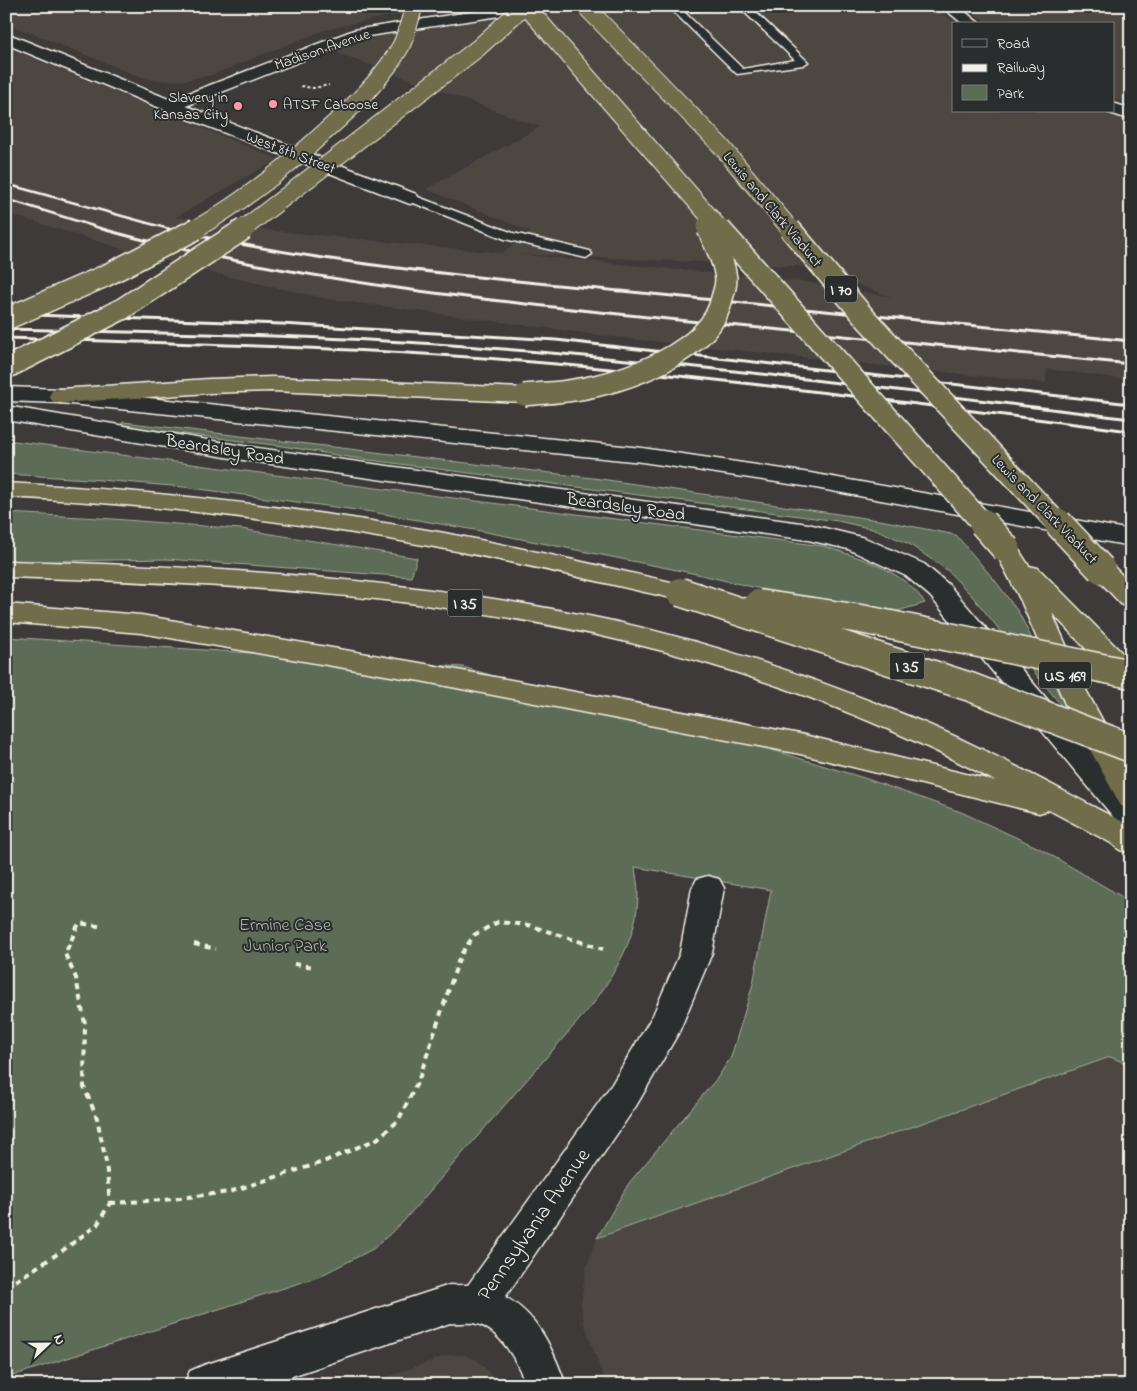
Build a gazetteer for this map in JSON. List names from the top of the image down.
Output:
{
  "streets": {
    "highway": [
      "Lewis and Clark Viaduct",
      "I 70",
      "I 35",
      "US 169"
    ],
    "street": [
      "Madison Avenue",
      "West 8th Street",
      "Beardsley Road",
      "Pennsylvania Avenue"
    ]
  },
  "crossings": [
    ["Madison Avenue", "West 8th Street"],
    ["Lewis and Clark Viaduct", "I 70"]
  ],
  "parks": ["Ermine Case Junior Park"],
  "places": ["ATSF Caboose", "Slavery in Kansas City"],
  "legend": ["Road", "Railway", "Park"],
  "north": "right"
}
